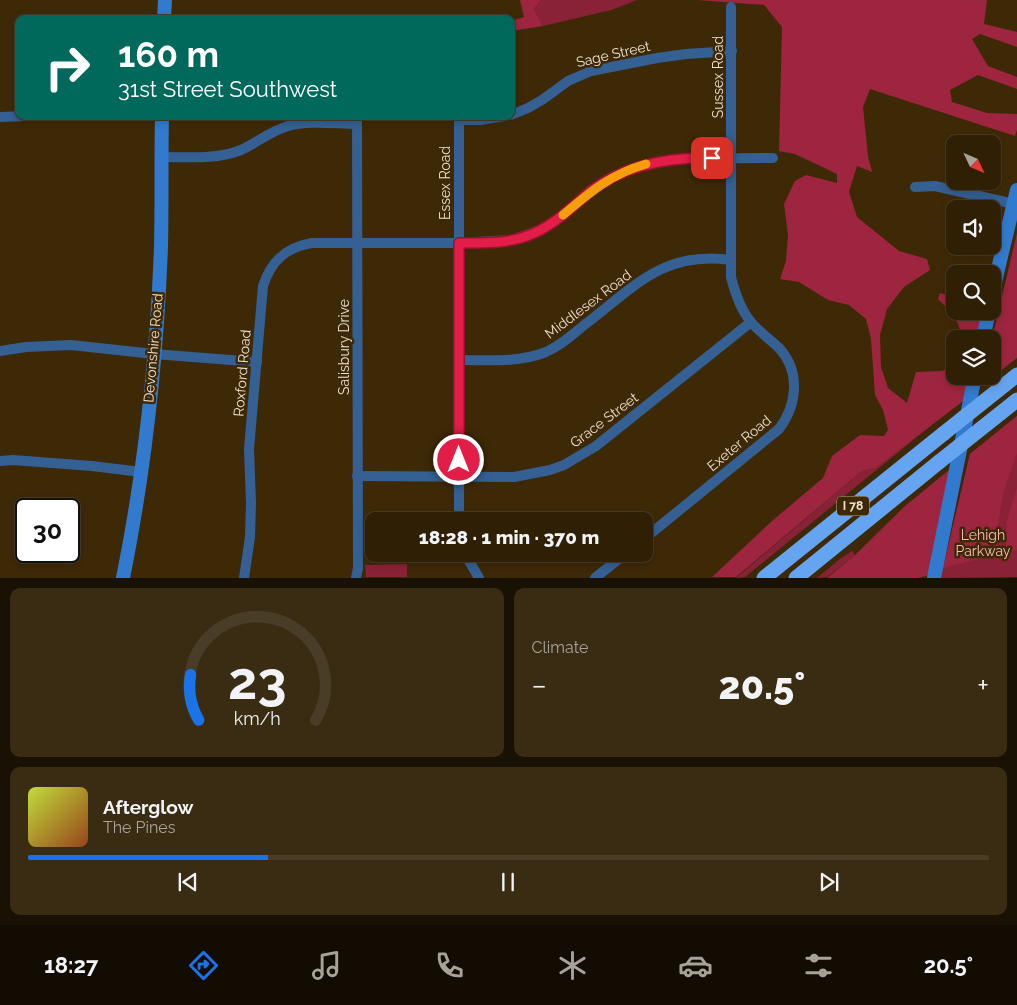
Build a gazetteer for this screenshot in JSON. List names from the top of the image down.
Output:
{
  "streets": {
    "highway": ["I 78"],
    "street": [
      "Sage Street",
      "Sussex Road",
      "Essex Road",
      "Middlesex Road",
      "Salisbury Drive",
      "Devonshire Road",
      "Roxford Road",
      "Grace Street",
      "Exeter Road"
    ]
  },
  "crossings": [
    ["Sage Street", "Sussex Road"],
    ["Sussex Road", "Middlesex Road"],
    ["Sussex Road", "Roxford Road"],
    ["Sussex Road", "Grace Street"],
    ["Sussex Road", "Exeter Road"],
    ["Essex Road", "Middlesex Road"],
    ["Essex Road", "Roxford Road"],
    ["Essex Road", "Grace Street"],
    ["Salisbury Drive", "Roxford Road"],
    ["Salisbury Drive", "Grace Street"],
    ["Grace Street", "Exeter Road"]
  ],
  "parks": ["Lehigh Parkway"],
  "north": "bottom right",
  "page": {
    "turn": ["160 m", "31st Street Southwest"],
    "limit": "30",
    "trip": "18:28 · 1 min · 370 m",
    "tile": "Climate",
    "heat": ["−", "20.5°", "+"],
    "song": ["Afterglow", "The Pines"],
    "tabs": ["18:27", "20.5°"],
    "gauge": ["23", "km/h"]
  }
}
